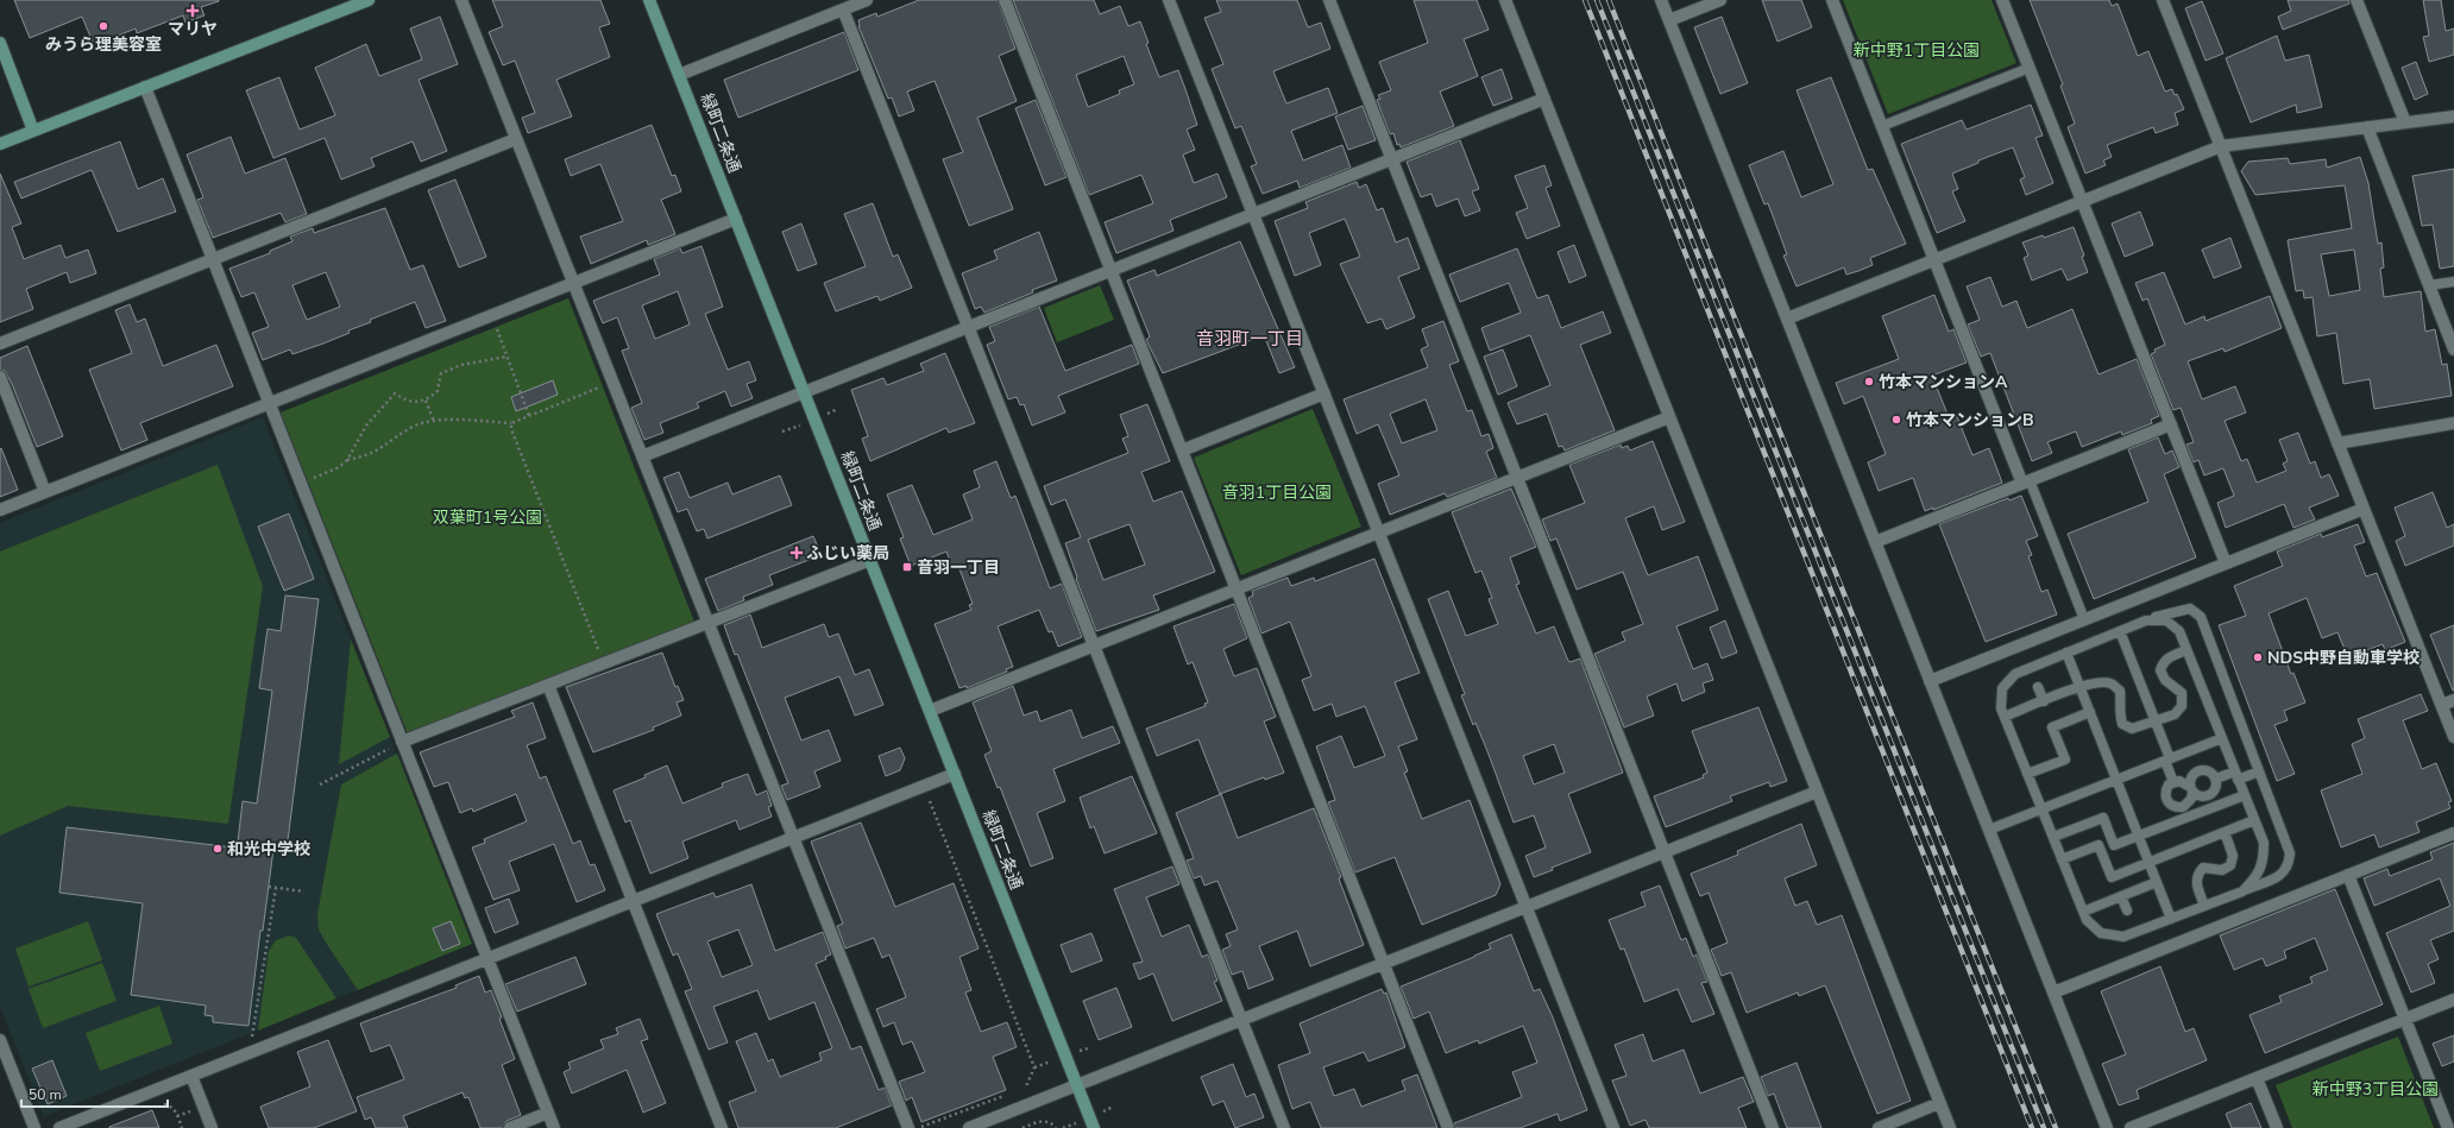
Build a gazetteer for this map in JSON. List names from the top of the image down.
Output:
{
  "streets": {
    "street": ["緑町二条通"]
  },
  "districts": ["音羽町一丁目"],
  "parks": [
    "新中野1丁目公園",
    "音羽1丁目公園",
    "双葉町1号公園",
    "新中野3丁目公園"
  ],
  "places": {
    "health": ["マリヤ", "ふじい薬局"],
    "other": [
      "みうら理美容室",
      "竹本マンションA",
      "竹本マンションB",
      "NDS中野自動車学校",
      "和光中学校"
    ],
    "transit": ["音羽一丁目"]
  },
  "scale_bar": "50 m"
}
